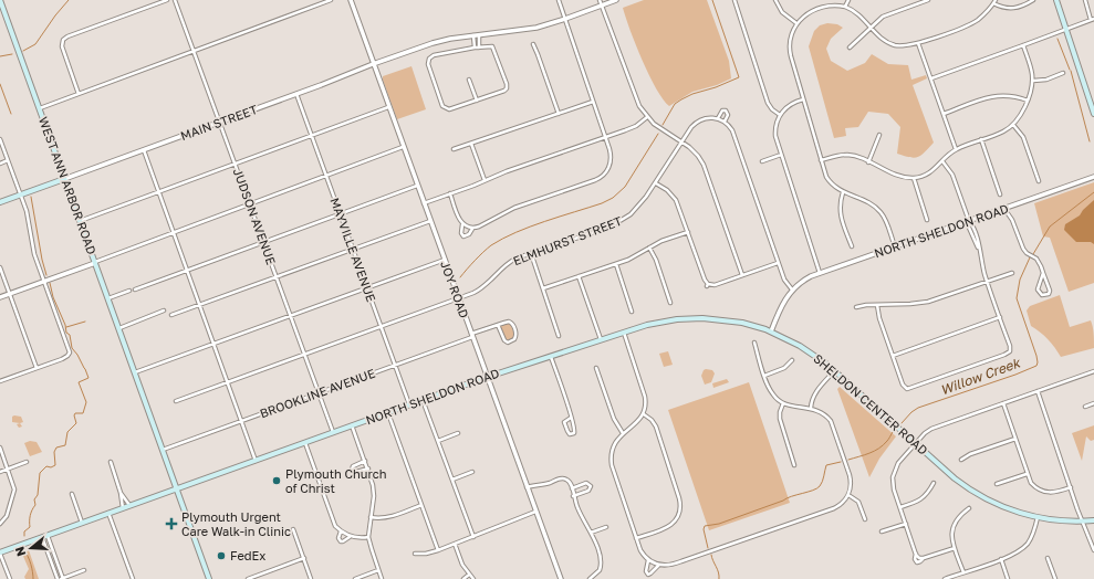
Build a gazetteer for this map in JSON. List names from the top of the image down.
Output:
{
  "streets": {
    "main road": ["WEST ANN ARBOR ROAD", "NORTH SHELDON ROAD", "SHELDON CENTER ROAD"],
    "street": [
      "MAIN STREET",
      "JUDSON AVENUE",
      "ELMHURST STREET",
      "MAYVILLE AVENUE",
      "JOY ROAD",
      "BROOKLINE AVENUE"
    ]
  },
  "crossings": [
    ["MAIN STREET", "WEST ANN ARBOR ROAD"],
    ["MAIN STREET", "JUDSON AVENUE"],
    ["MAIN STREET", "MAYVILLE AVENUE"],
    ["MAIN STREET", "JOY ROAD"],
    ["WEST ANN ARBOR ROAD", "BROOKLINE AVENUE"],
    ["JUDSON AVENUE", "NORTH SHELDON ROAD"],
    ["JUDSON AVENUE", "ELMHURST STREET"],
    ["JUDSON AVENUE", "BROOKLINE AVENUE"],
    ["NORTH SHELDON ROAD", "MAYVILLE AVENUE"],
    ["NORTH SHELDON ROAD", "JOY ROAD"],
    ["NORTH SHELDON ROAD", "SHELDON CENTER ROAD"],
    ["ELMHURST STREET", "MAYVILLE AVENUE"],
    ["ELMHURST STREET", "JOY ROAD"],
    ["MAYVILLE AVENUE", "BROOKLINE AVENUE"],
    ["JOY ROAD", "BROOKLINE AVENUE"]
  ],
  "water": ["Willow Creek"],
  "places": {
    "other": ["Plymouth Church of Christ", "FedEx"],
    "health": ["Plymouth Urgent Care Walk-in Clinic"]
  },
  "north": "left"
}
